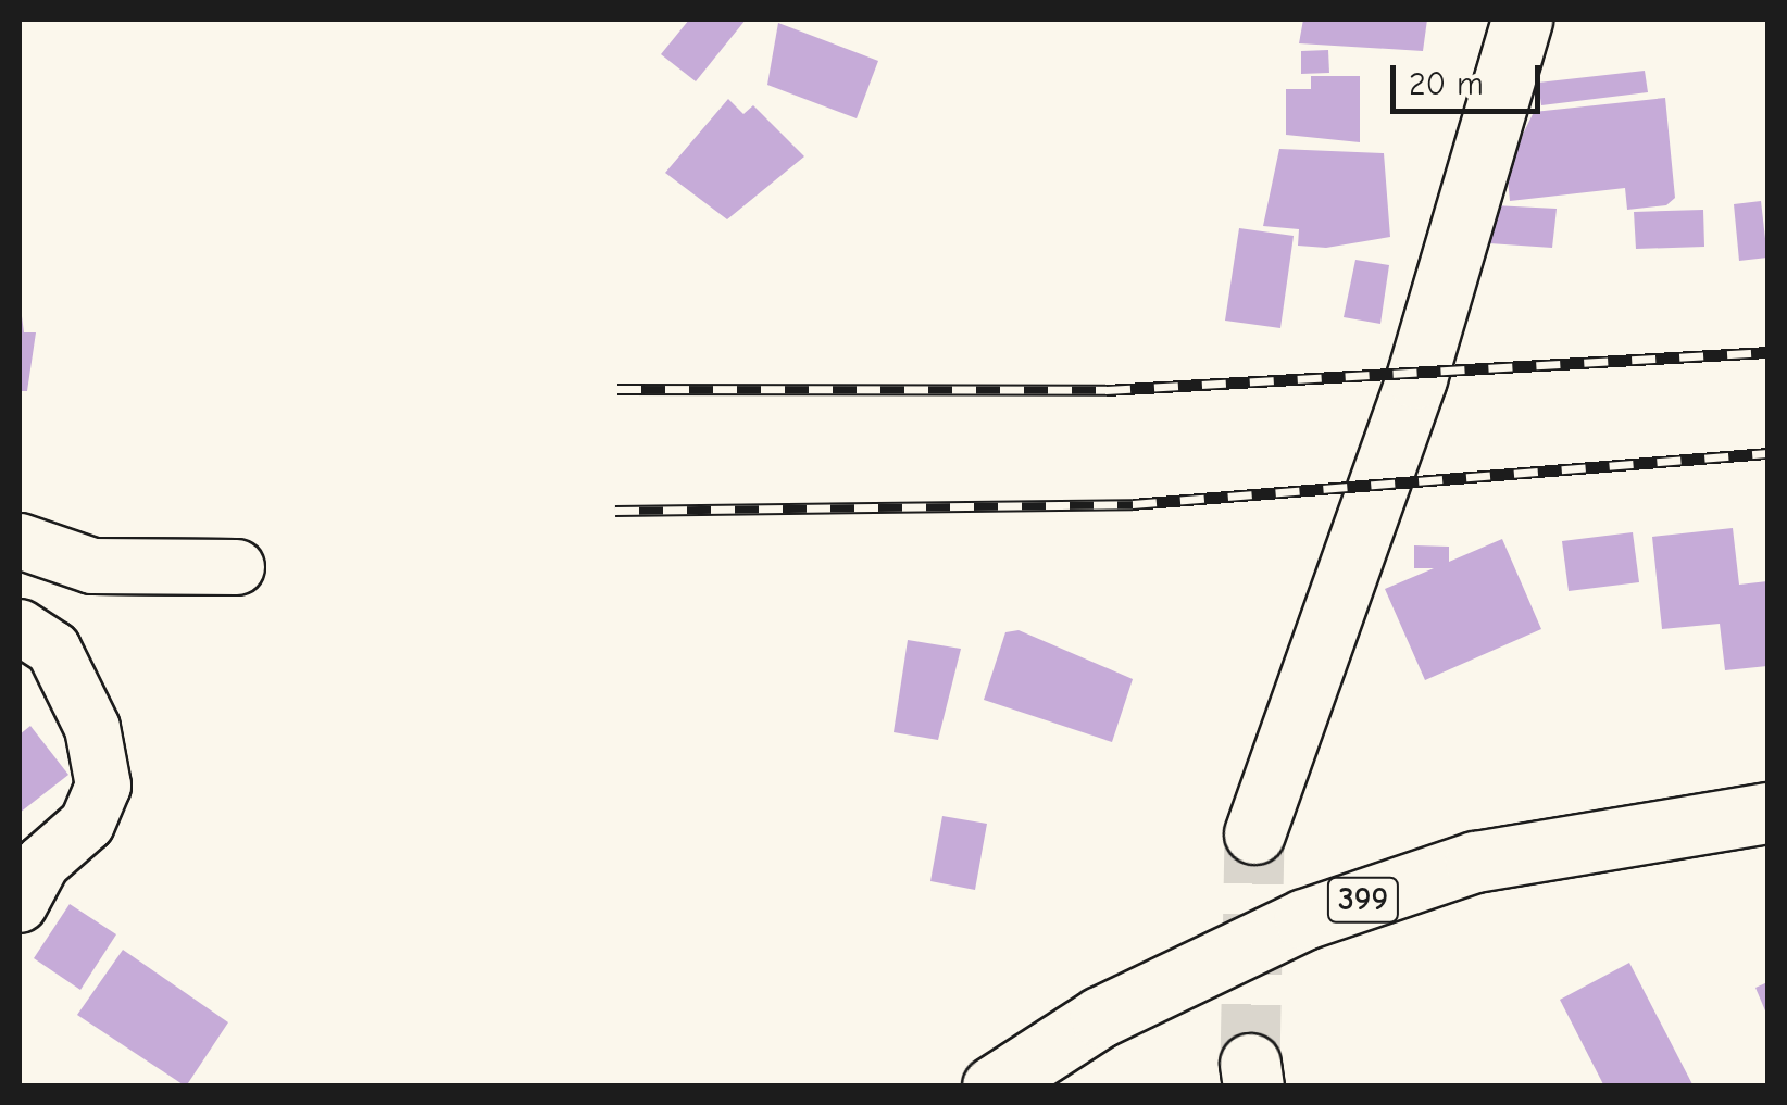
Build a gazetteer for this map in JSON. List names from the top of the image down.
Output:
{
  "streets": {
    "main road": ["399"]
  },
  "scale_bar": "20 m"
}
